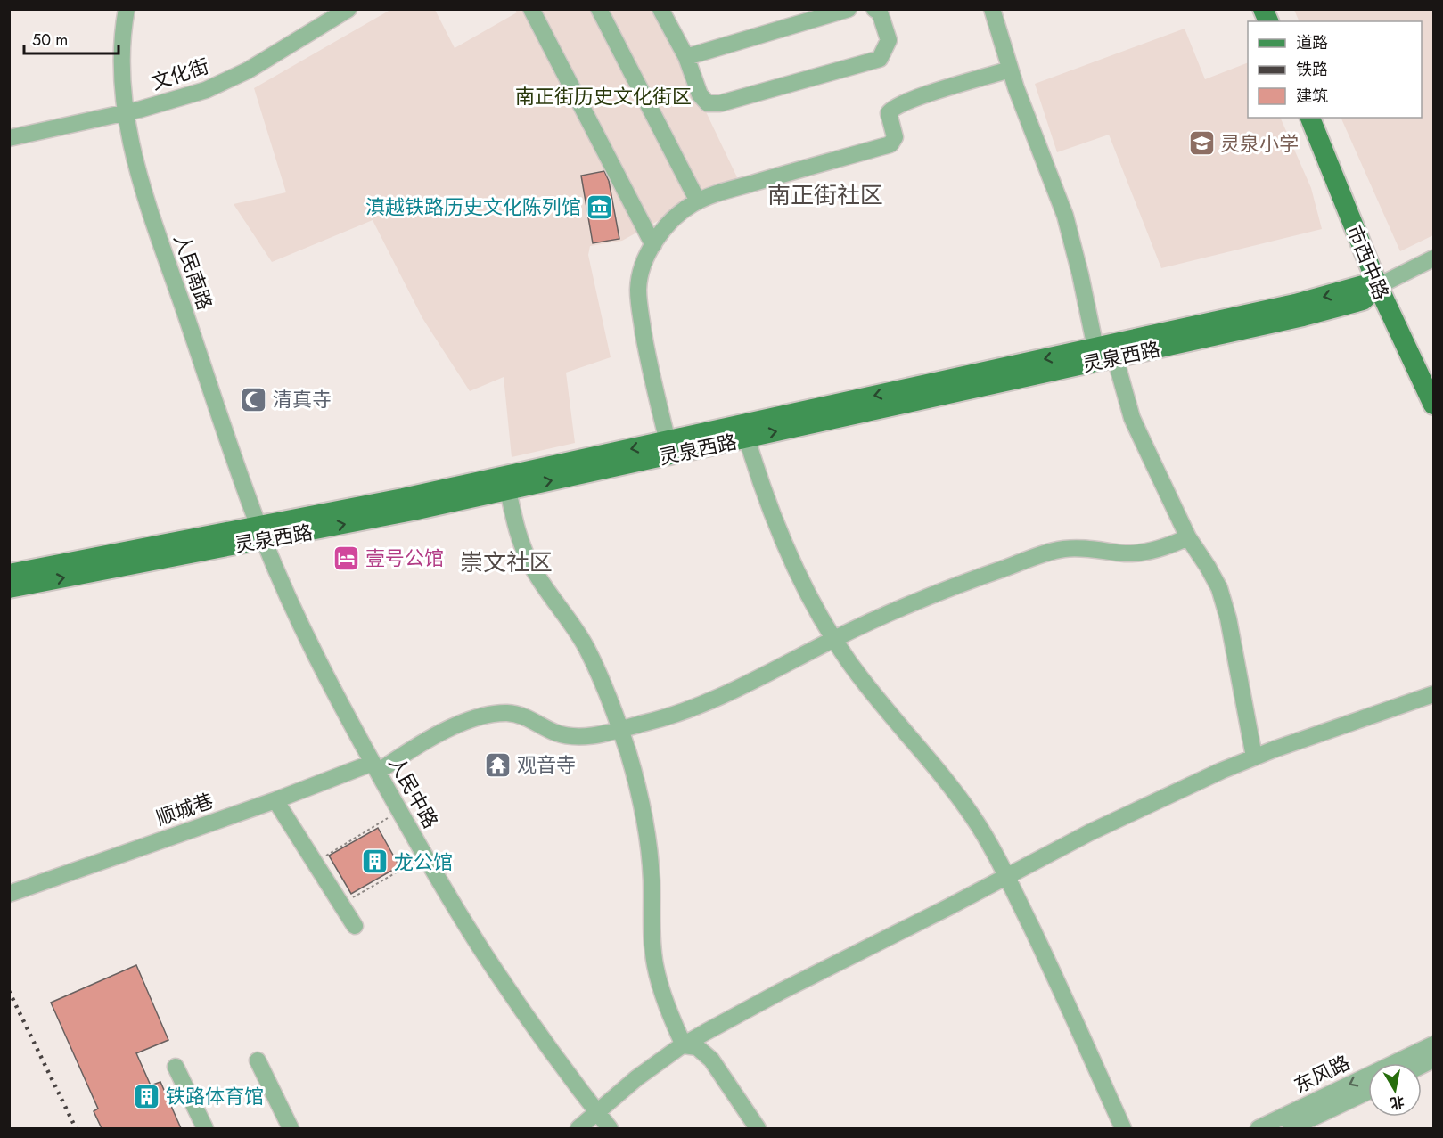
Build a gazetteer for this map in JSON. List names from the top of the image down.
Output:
{
  "streets": {
    "main road": ["市西中路", "灵泉西路"],
    "street": [
      "文化街",
      "人民南路",
      "人民中路",
      "顺城巷",
      "东风路"
    ]
  },
  "crossings": [
    ["文化街", "人民南路"],
    ["市西中路", "灵泉西路"],
    ["人民南路", "灵泉西路"],
    ["人民南路", "人民中路"],
    ["灵泉西路", "人民中路"],
    ["人民中路", "顺城巷"]
  ],
  "districts": ["南正街社区", "崇文社区"],
  "parks": ["南正街历史文化街区"],
  "places": {
    "school or university": ["灵泉小学"],
    "museum": ["滇越铁路历史文化陈列馆"],
    "mosque": ["清真寺"],
    "hotel": ["壹号公馆"],
    "temple": ["观音寺"],
    "building": ["龙公馆", "铁路体育馆"]
  },
  "legend": ["道路", "铁路", "建筑"],
  "scale_bar": "50 m",
  "north": "bottom"
}
